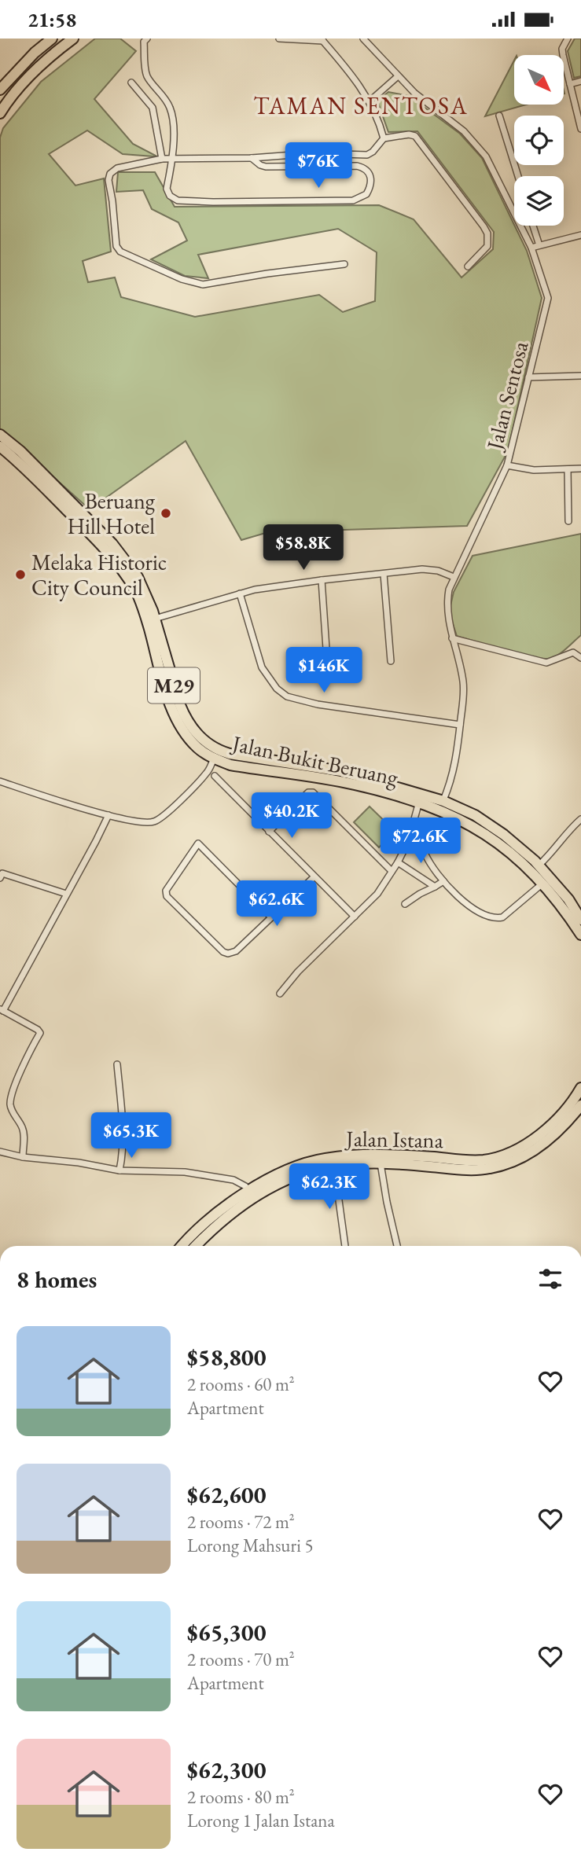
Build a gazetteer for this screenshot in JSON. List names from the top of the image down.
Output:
{
  "streets": {
    "main road": ["M29", "Jalan Bukit Beruang", "Jalan Istana"],
    "street": ["Jalan Sentosa"]
  },
  "crossings": [
    ["Jalan Sentosa", "Jalan Bukit Beruang"]
  ],
  "districts": ["TAMAN SENTOSA"],
  "places": ["Beruang Hill Hotel", "Melaka Historic City Council"],
  "north": "bottom right",
  "page": {
    "status": "21:58",
    "price": [
      "$76K",
      "$58.8K",
      "$146K",
      "$40.2K",
      "$72.6K",
      "$62.6K",
      "$65.3K",
      "$62.3K"
    ],
    "heading": "8 homes",
    "list": [
      {
        "name": "$58,800",
        "note": "2 rooms · 60 m² · Apartment"
      },
      {
        "name": "$62,600",
        "note": "2 rooms · 72 m² · Lorong Mahsuri 5"
      },
      {
        "name": "$65,300",
        "note": "2 rooms · 70 m² · Apartment"
      },
      {
        "name": "$62,300",
        "note": "2 rooms · 80 m² · Lorong 1 Jalan Istana"
      }
    ]
  }
}
